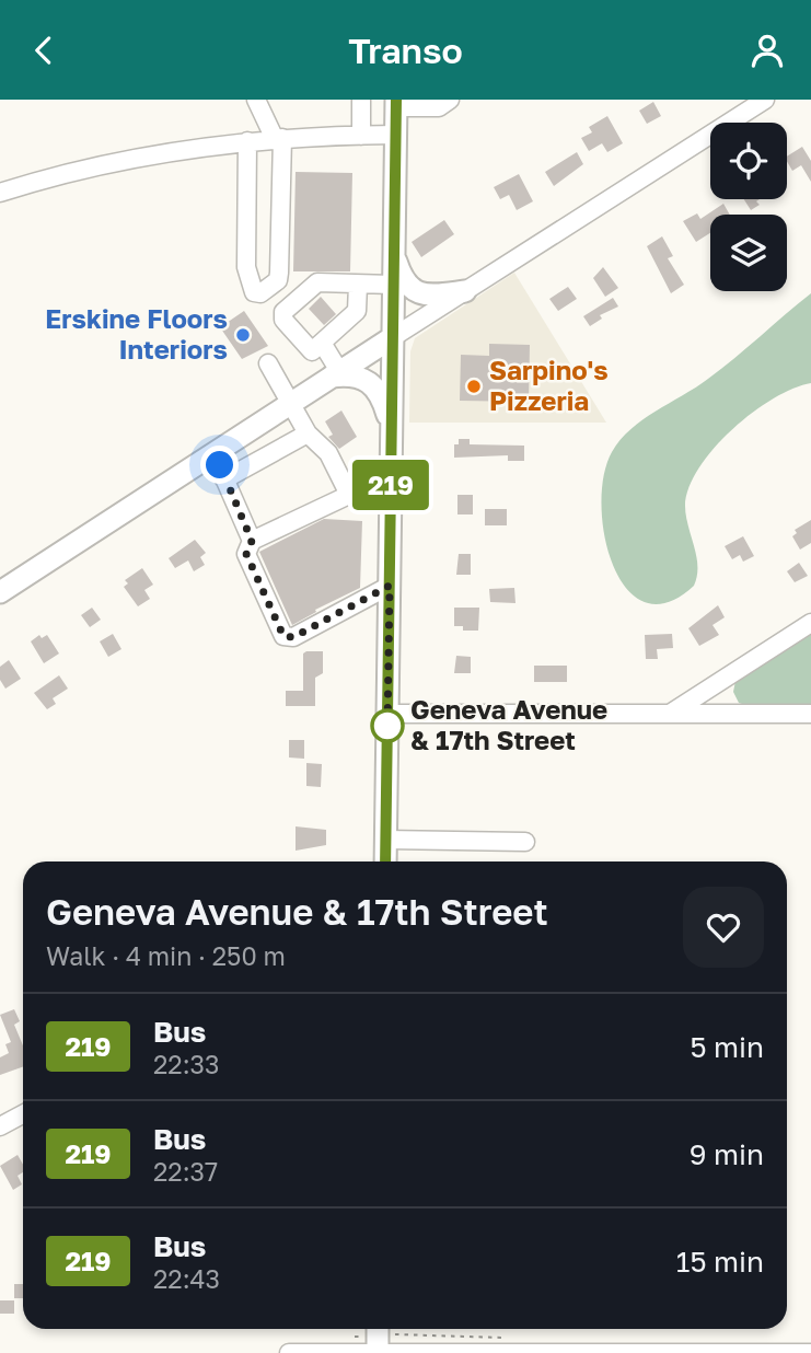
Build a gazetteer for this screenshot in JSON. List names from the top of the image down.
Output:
{
  "places": ["Erskine Floors Interiors", "Sarpino's Pizzeria", "Geneva Avenue & 17th Street"],
  "lines": ["bus line 219"],
  "page": {
    "header": "Transo",
    "on_map": "219",
    "heading": ["Geneva Avenue & 17th Street", "Walk · 4 min · 250 m"],
    "list": [
      {
        "mark": "219",
        "name": "Bus",
        "note": "22:33",
        "value": "5 min"
      },
      {
        "mark": "219",
        "name": "Bus",
        "note": "22:37",
        "value": "9 min"
      },
      {
        "mark": "219",
        "name": "Bus",
        "note": "22:43",
        "value": "15 min"
      }
    ]
  }
}
